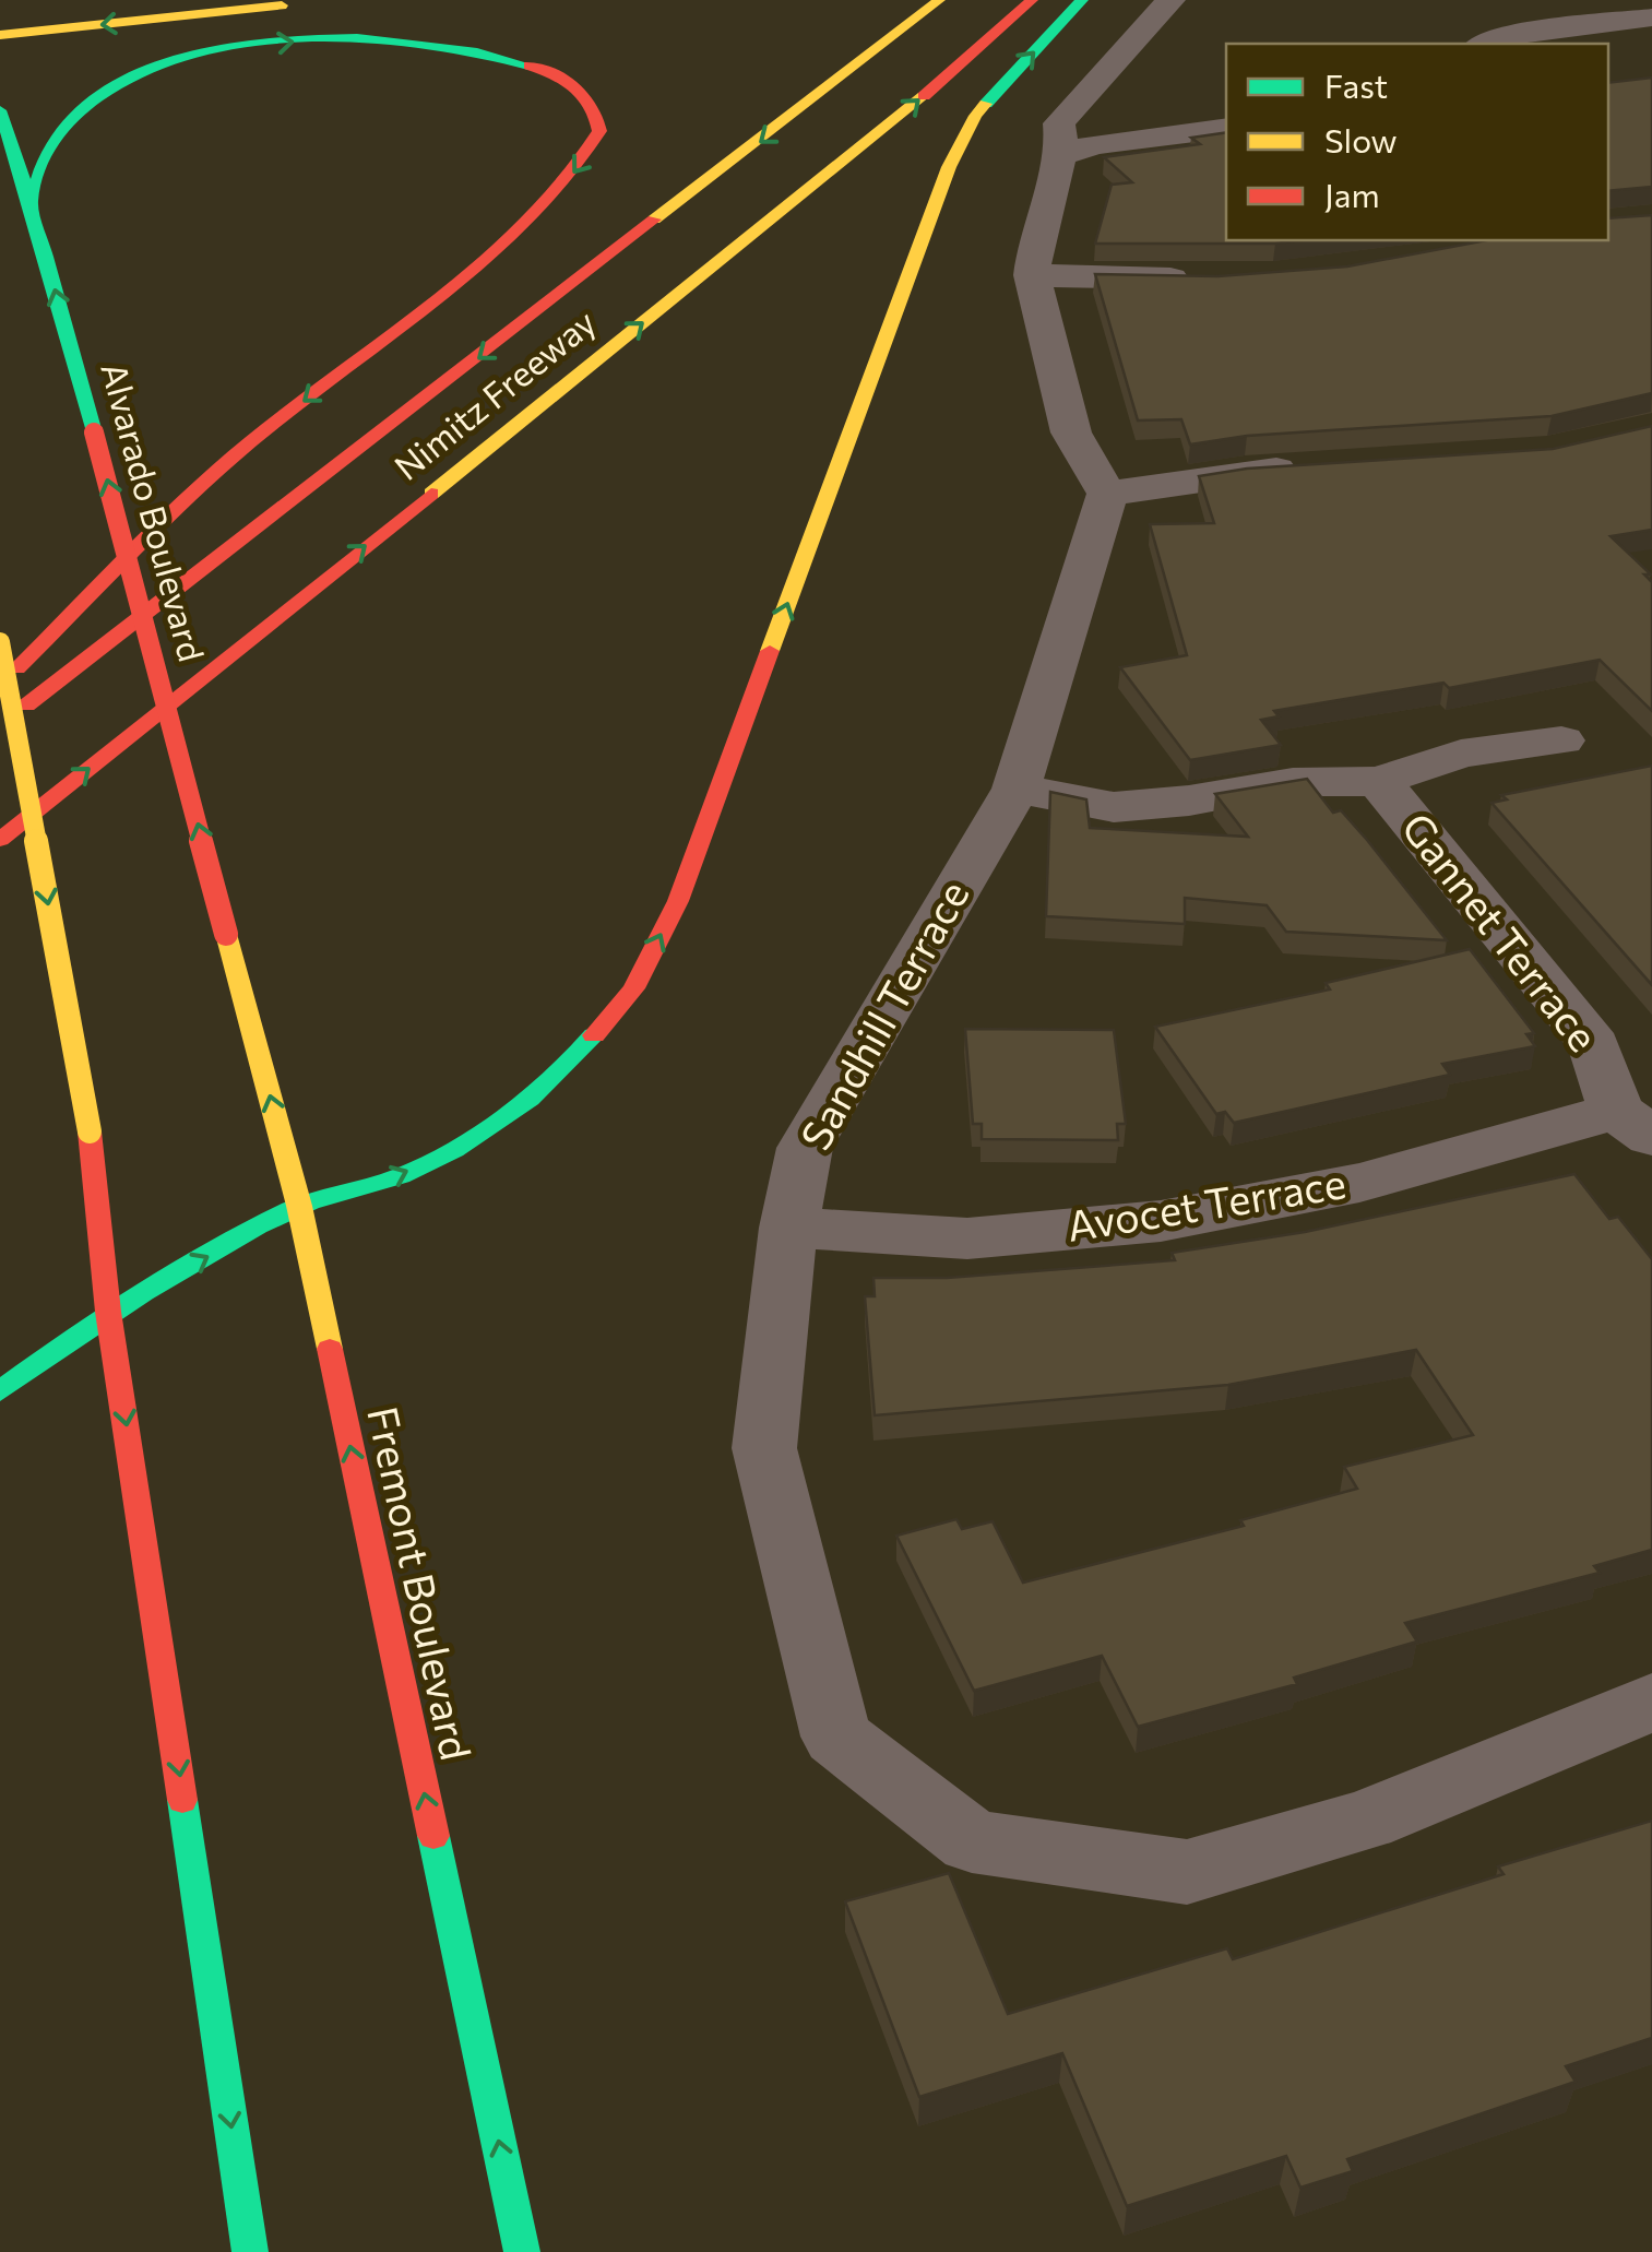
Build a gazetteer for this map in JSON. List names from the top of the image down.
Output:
{
  "streets": {
    "main road": ["Nimitz Freeway", "Alvarado Boulevard", "Fremont Boulevard"],
    "street": ["Gannet Terrace", "Sandhill Terrace", "Avocet Terrace"]
  },
  "crossings": [
    ["Alvarado Boulevard", "Fremont Boulevard"],
    ["Gannet Terrace", "Avocet Terrace"],
    ["Sandhill Terrace", "Avocet Terrace"]
  ],
  "legend": ["Fast", "Slow", "Jam"]
}
